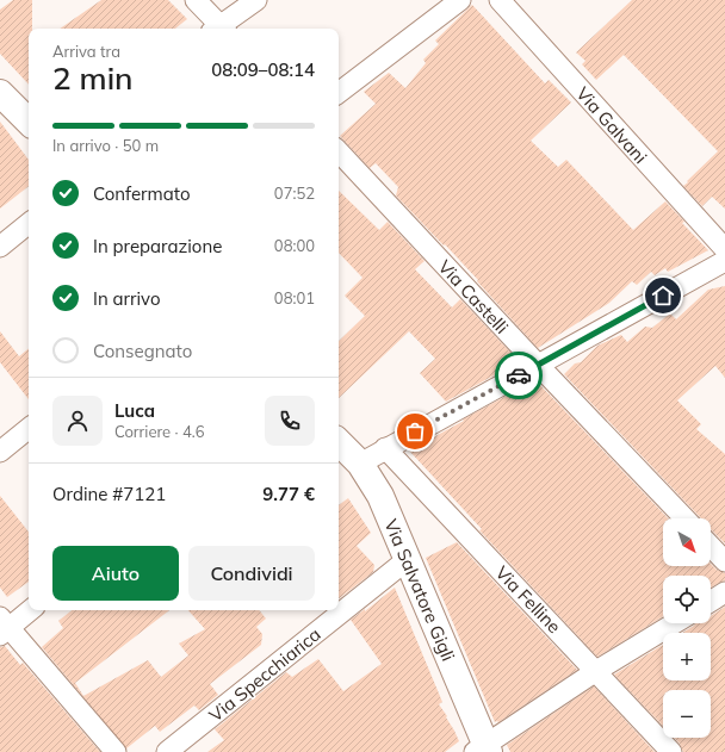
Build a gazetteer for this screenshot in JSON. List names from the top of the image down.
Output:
{
  "streets": {
    "street": [
      "Via Galvani",
      "Via Castelli",
      "Via Salvatore Gigli",
      "Via Felline",
      "Via Specchiarica"
    ]
  },
  "crossings": [
    ["Via Salvatore Gigli", "Via Specchiarica"]
  ],
  "north": "bottom right",
  "page": {
    "heading": ["2 min", "Arriva tra", "08:09–08:14"],
    "panel": [
      "Luca",
      "Corriere · 4.6",
      "Ordine #7121",
      "9.77 €"
    ],
    "bar": "In arrivo · 50 m",
    "list": [
      ["Confermato", "07:52"],
      ["In preparazione", "08:00"],
      ["In arrivo", "08:01"],
      "Consegnato"
    ],
    "map_buttons": ["+", "−"],
    "buttons": ["Aiuto", "Condividi"]
  }
}
